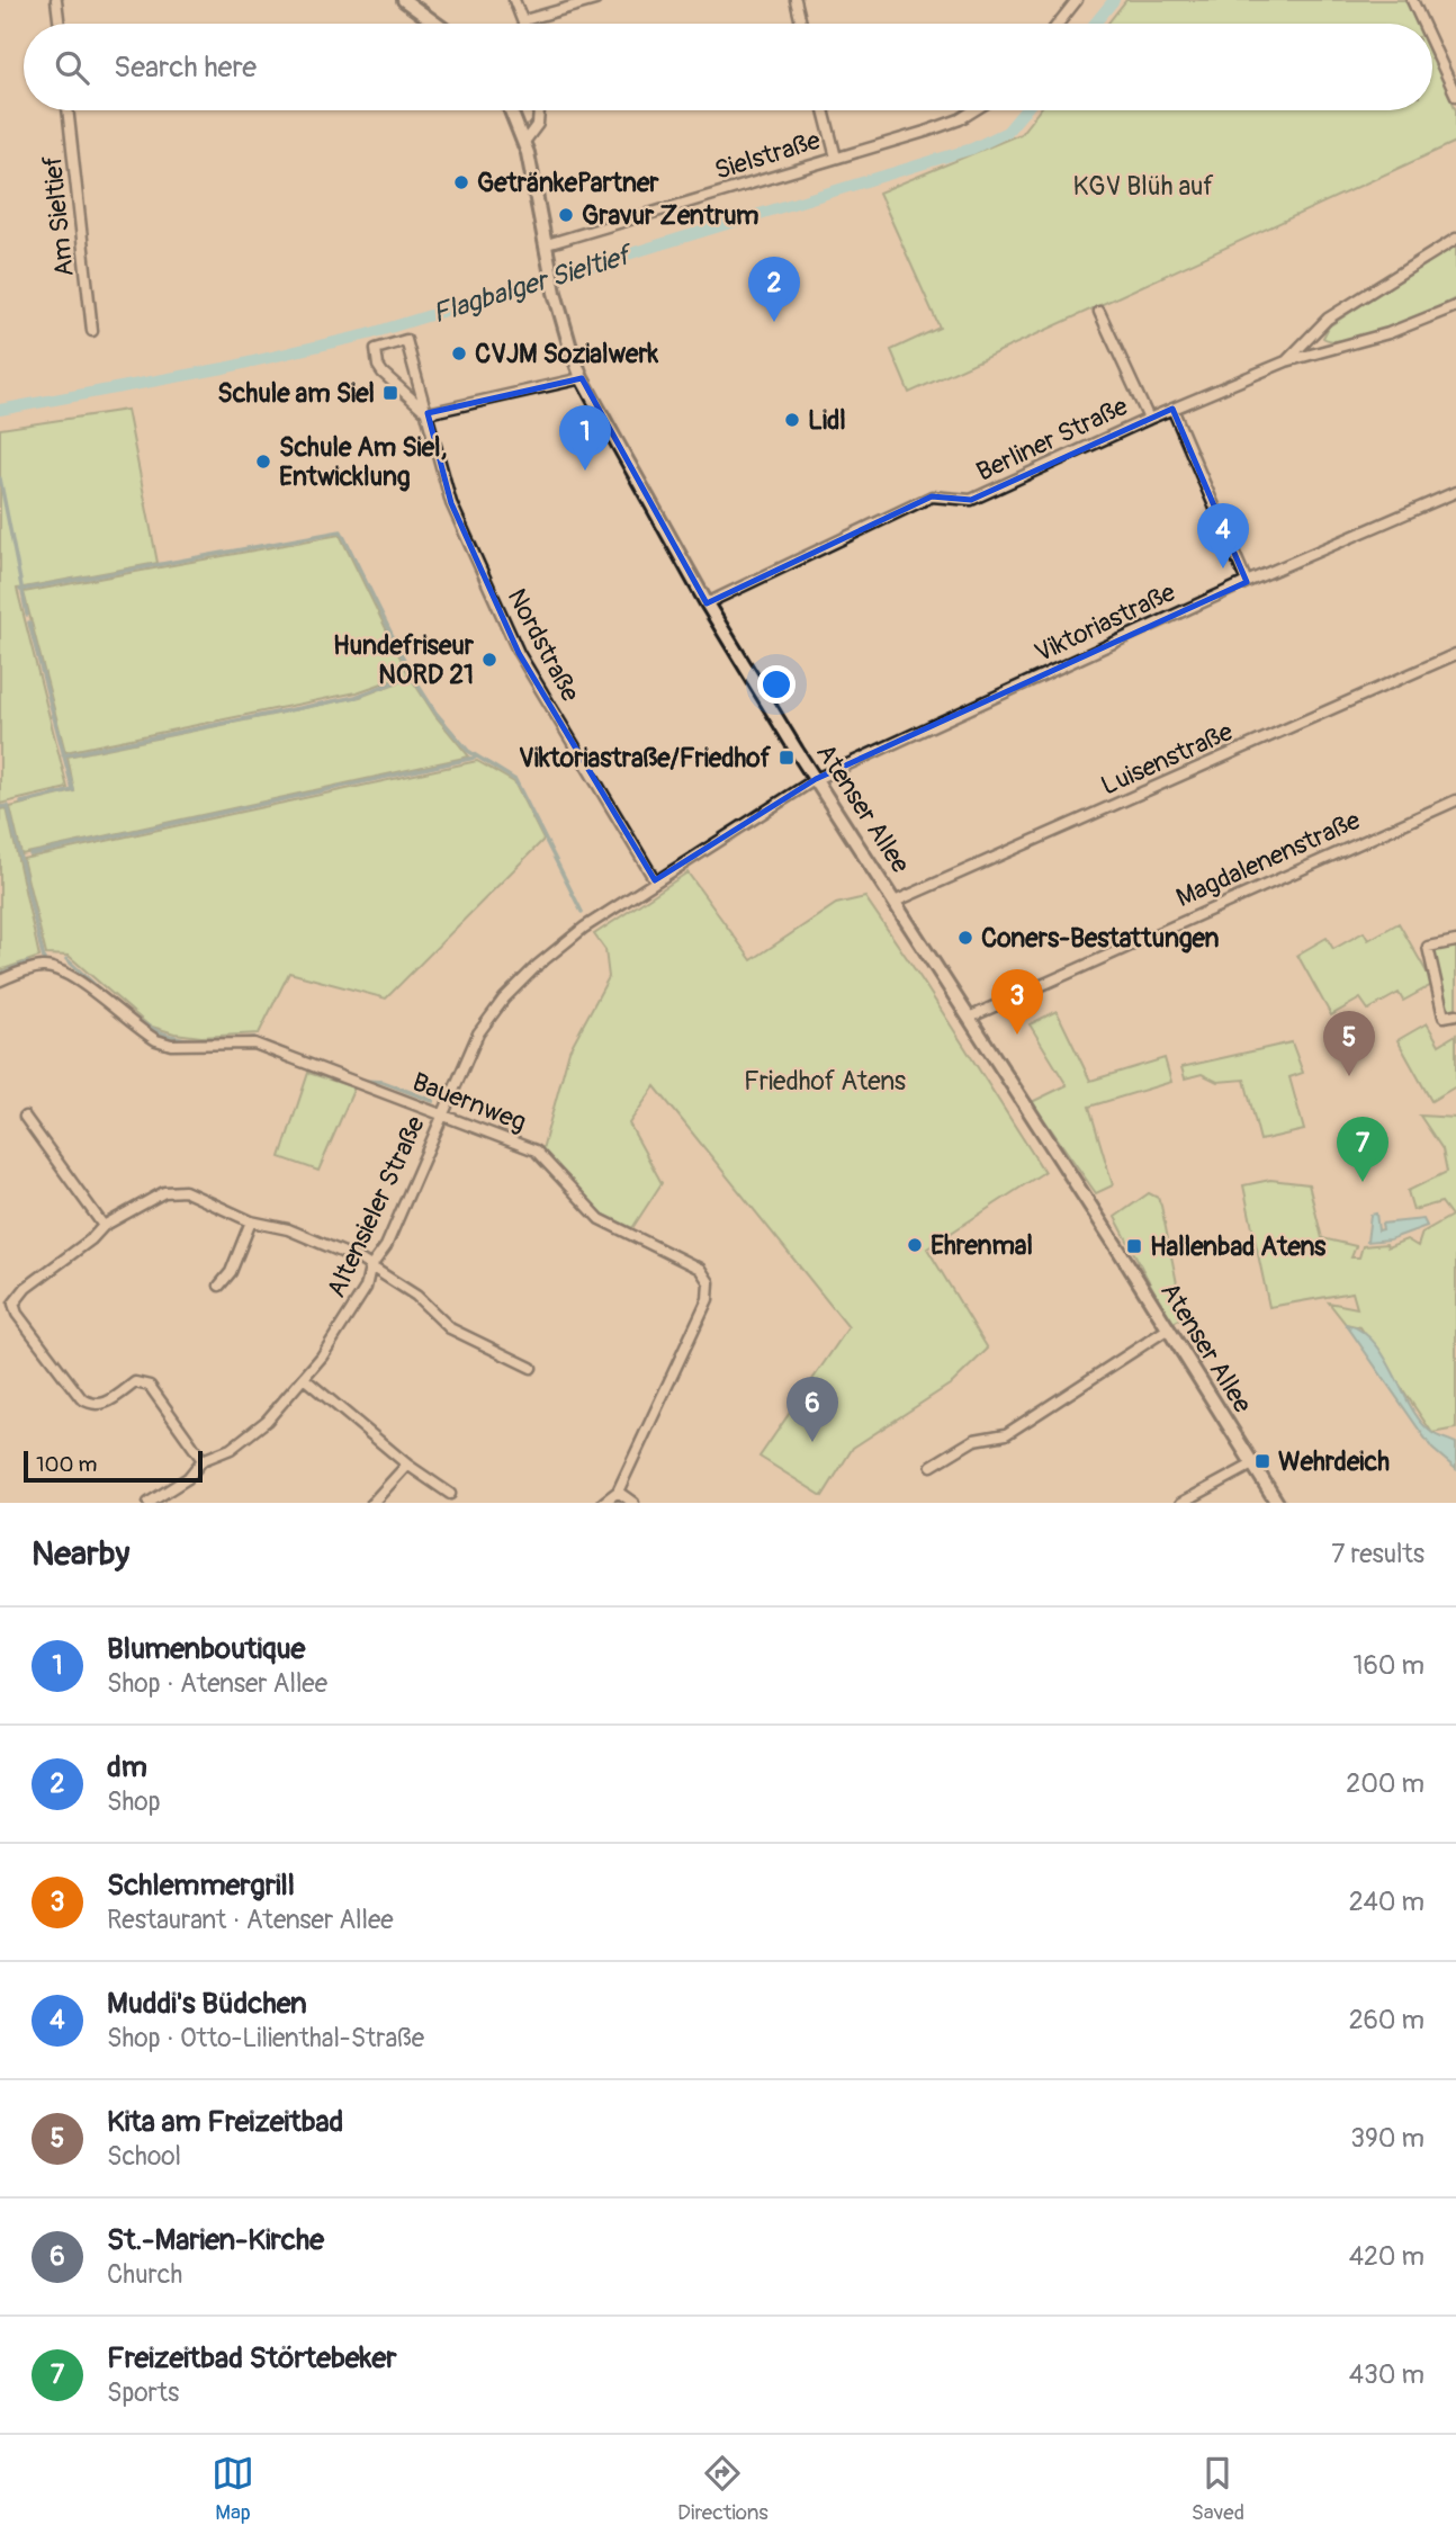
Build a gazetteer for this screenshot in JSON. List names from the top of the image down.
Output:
{
  "streets": {
    "street": [
      "Sielstraße",
      "Am Sieltief",
      "Berliner Straße",
      "Viktoriastraße",
      "Nordstraße",
      "Luisenstraße",
      "Atenser Allee",
      "Magdalenenstraße",
      "Bauernweg",
      "Altensieler Straße"
    ]
  },
  "crossings": [
    ["Sielstraße", "Atenser Allee"],
    ["Berliner Straße", "Atenser Allee"],
    ["Viktoriastraße", "Atenser Allee"],
    ["Viktoriastraße", "Altensieler Straße"],
    ["Nordstraße", "Altensieler Straße"],
    ["Luisenstraße", "Atenser Allee"],
    ["Atenser Allee", "Magdalenenstraße"],
    ["Atenser Allee", "Altensieler Straße"],
    ["Bauernweg", "Altensieler Straße"]
  ],
  "water": ["Flagbalger Sieltief"],
  "parks": ["KGV Blüh auf", "Friedhof Atens"],
  "places": {
    "other": [
      "GetränkePartner",
      "Gravur Zentrum",
      "CVJM Sozialwerk",
      "Lidl",
      "Schule Am Siel, Entwicklung",
      "Hundefriseur NORD 21",
      "Coners-Bestattungen",
      "Ehrenmal"
    ],
    "transit": [
      "Schule am Siel",
      "Viktoriastraße/Friedhof",
      "Hallenbad Atens",
      "Wehrdeich"
    ]
  },
  "scale_bar": "100 m",
  "page": {
    "search": "Search here",
    "pins": [
      "2",
      "1",
      "4",
      "3",
      "5",
      "7",
      "6"
    ],
    "scale": "100 m",
    "heading": ["Nearby", "7 results"],
    "list": [
      {
        "mark": "1",
        "name": "Blumenboutique",
        "note": "Shop · Atenser Allee",
        "value": "160 m"
      },
      {
        "mark": "2",
        "name": "dm",
        "note": "Shop",
        "value": "200 m"
      },
      {
        "mark": "3",
        "name": "Schlemmergrill",
        "note": "Restaurant · Atenser Allee",
        "value": "240 m"
      },
      {
        "mark": "4",
        "name": "Muddi's Büdchen",
        "note": "Shop · Otto-Lilienthal-Straße",
        "value": "260 m"
      },
      {
        "mark": "5",
        "name": "Kita am Freizeitbad",
        "note": "School",
        "value": "390 m"
      },
      {
        "mark": "6",
        "name": "St.-Marien-Kirche",
        "note": "Church",
        "value": "420 m"
      },
      {
        "mark": "7",
        "name": "Freizeitbad Störtebeker",
        "note": "Sports",
        "value": "430 m"
      }
    ],
    "nav": ["Map", "Directions", "Saved"]
  }
}
